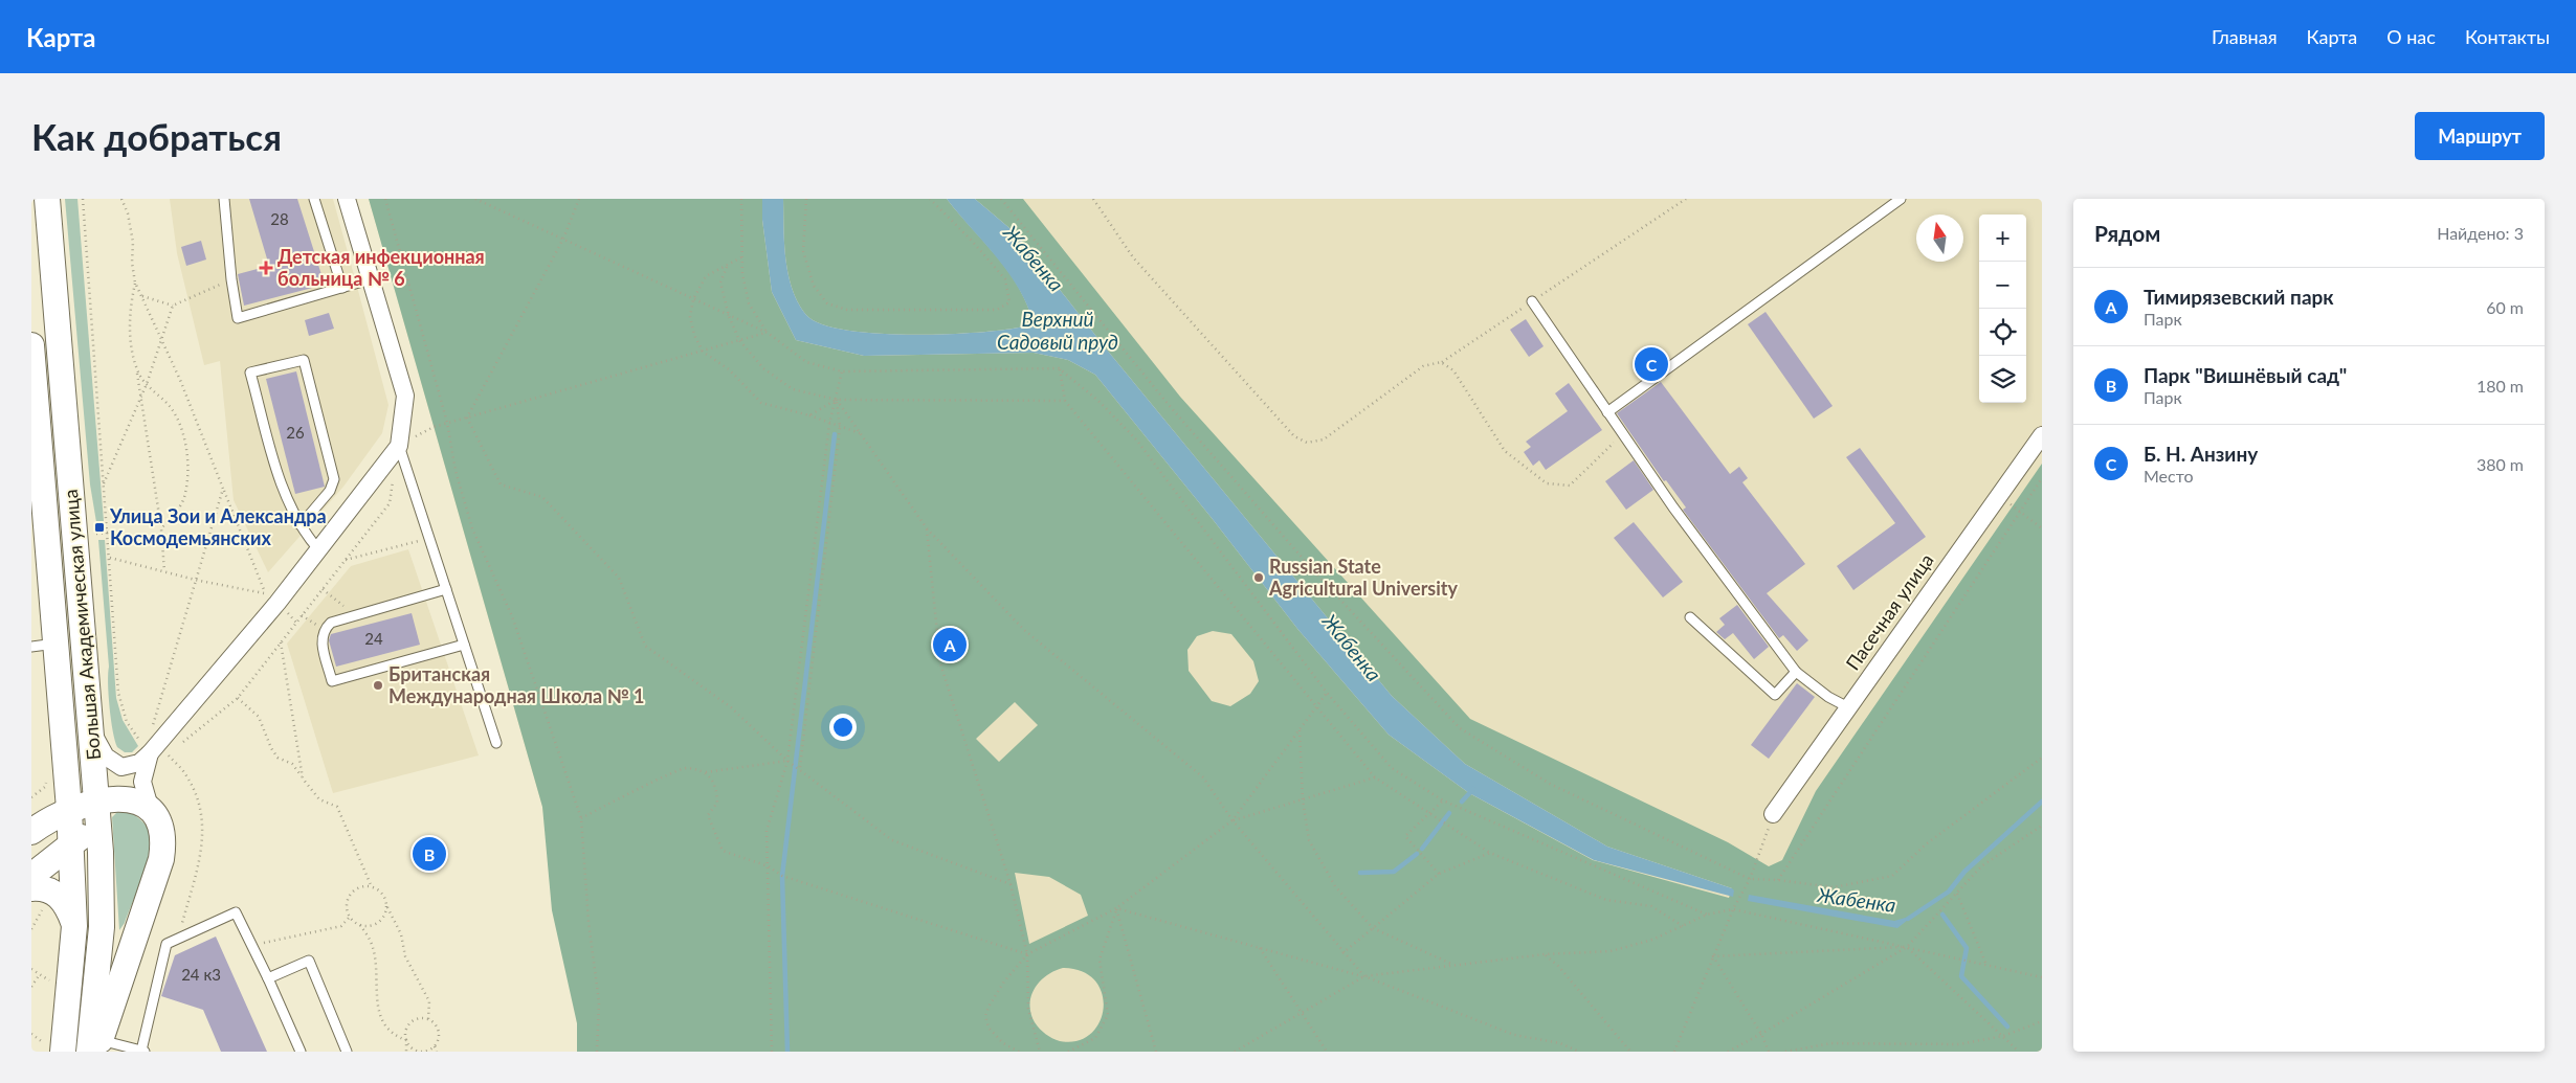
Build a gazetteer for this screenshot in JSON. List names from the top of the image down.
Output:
{
  "streets": {
    "main road": ["Большая Академическая улица"],
    "street": ["Пасечная улица"]
  },
  "water": ["Жабенка", "Верхний Садовый пруд"],
  "places": {
    "health": ["Детская инфекционная больница № 6"],
    "transit": ["Улица Зои и Александра Космодемьянских"],
    "other": ["Russian State Agricultural University", "Британская Международная Школа № 1"]
  },
  "house_numbers": [
    "28",
    "26",
    "24",
    "24 к3"
  ],
  "north": "top",
  "page": {
    "header": "Карта",
    "nav": [
      "Главная",
      "Карта",
      "О нас",
      "Контакты"
    ],
    "buttons": "Маршрут",
    "title": "Как добраться",
    "heading": ["Рядом", "Найдено: 3"],
    "map_buttons": ["+", "−"],
    "list": [
      {
        "mark": "A",
        "name": "Тимирязевский парк",
        "note": "Парк",
        "value": "60 m"
      },
      {
        "mark": "B",
        "name": "Парк \"Вишнёвый сад\"",
        "note": "Парк",
        "value": "180 m"
      },
      {
        "mark": "C",
        "name": "Б. Н. Анзину",
        "note": "Место",
        "value": "380 m"
      }
    ],
    "pins": ["C", "A", "B"]
  }
}
